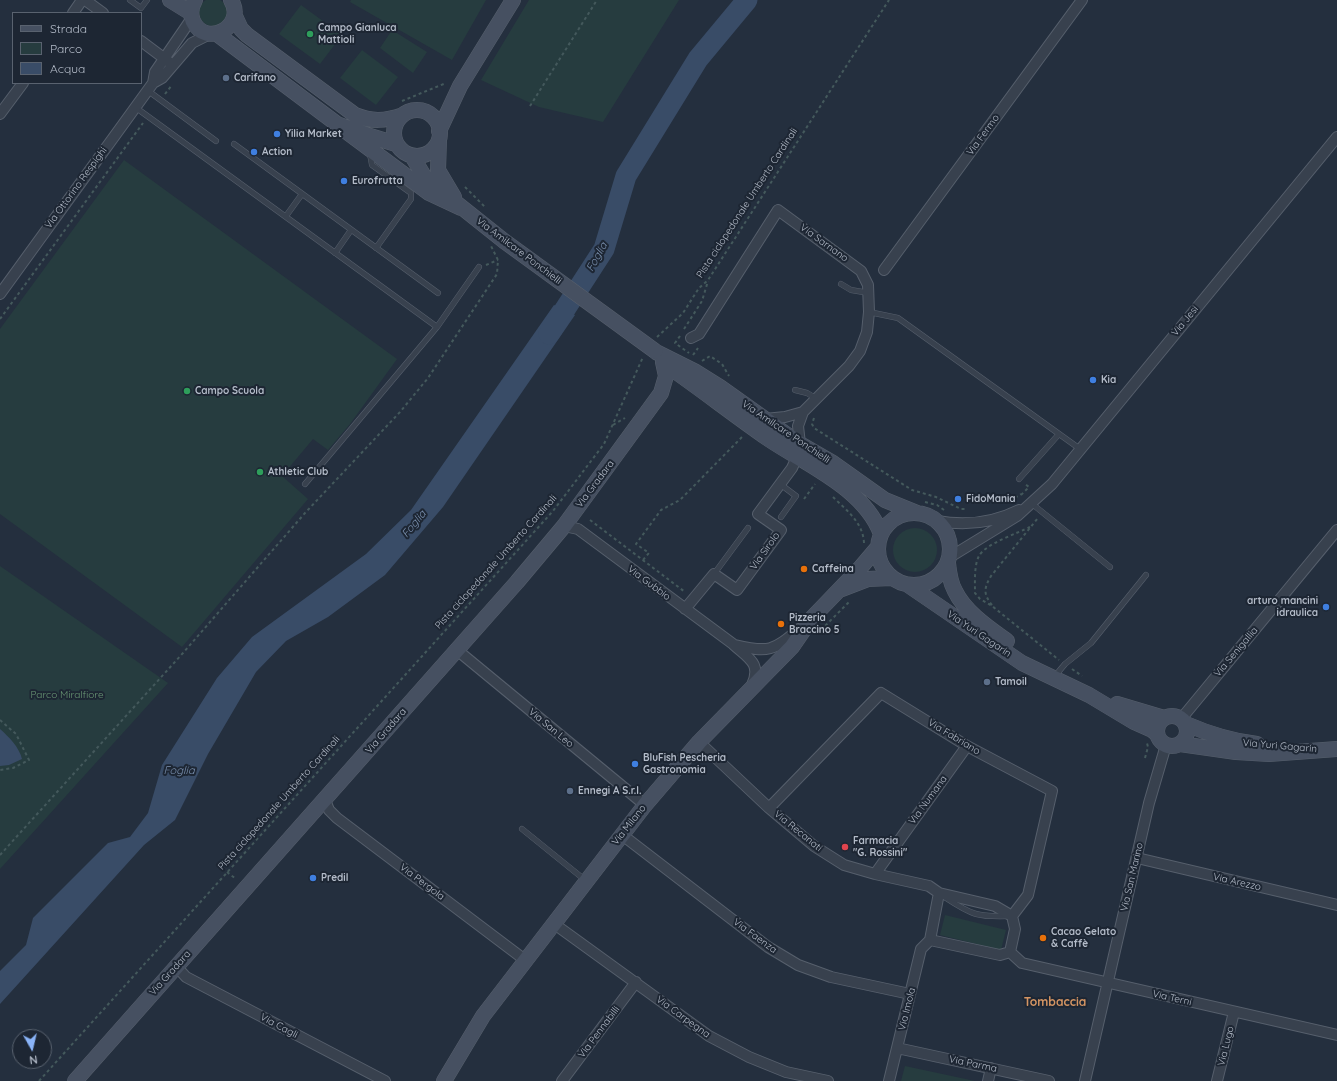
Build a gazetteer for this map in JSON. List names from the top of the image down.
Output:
{
  "streets": {
    "main road": [
      "Via Amilcare Ponchielli",
      "Via Gradara",
      "Via Yuri Gagarin",
      "Via Milano"
    ],
    "street": [
      "Via Fermo",
      "Via Ottorino Respighi",
      "Via Sarnano",
      "Via Jesi",
      "Via Sirolo",
      "Via Gubbio",
      "Via Senigallia",
      "Via San Leo",
      "Via Fabriano",
      "Via Numana",
      "Via Recanati",
      "Via San Marino",
      "Via Pergola",
      "Via Arezzo",
      "Via Faenza",
      "Via Terni",
      "Via Imola",
      "Via Carpegna",
      "Via Cagli",
      "Via Pennabilli",
      "Via Lugo",
      "Via Parma"
    ],
    "path": ["Pista ciclopedonale Umberto Cardinali"]
  },
  "crossings": [
    ["Via Ottorino Respighi", "Via Amilcare Ponchielli"],
    ["Pista ciclopedonale Umberto Cardinali", "Via Amilcare Ponchielli"],
    ["Pista ciclopedonale Umberto Cardinali", "Via Gradara"],
    ["Via Sarnano", "Via Amilcare Ponchielli"],
    ["Via Amilcare Ponchielli", "Via Jesi"],
    ["Via Amilcare Ponchielli", "Via Gradara"],
    ["Via Amilcare Ponchielli", "Via Sirolo"],
    ["Via Amilcare Ponchielli", "Via Yuri Gagarin"],
    ["Via Amilcare Ponchielli", "Via Milano"],
    ["Via Jesi", "Via Yuri Gagarin"],
    ["Via Jesi", "Via Milano"],
    ["Via Gradara", "Via Gubbio"],
    ["Via Gradara", "Via San Leo"],
    ["Via Gradara", "Via Pergola"],
    ["Via Gradara", "Via Cagli"],
    ["Via Gubbio", "Via Milano"],
    ["Via Yuri Gagarin", "Via Senigallia"],
    ["Via Yuri Gagarin", "Via Milano"],
    ["Via Yuri Gagarin", "Via San Marino"],
    ["Via San Leo", "Via Milano"],
    ["Via Fabriano", "Via Numana"],
    ["Via Fabriano", "Via Recanati"],
    ["Via Numana", "Via Recanati"],
    ["Via Milano", "Via Recanati"],
    ["Via Milano", "Via Pergola"],
    ["Via Milano", "Via Faenza"],
    ["Via Milano", "Via Carpegna"],
    ["Via San Marino", "Via Arezzo"],
    ["Via San Marino", "Via Terni"],
    ["Via Faenza", "Via Imola"],
    ["Via Terni", "Via Lugo"],
    ["Via Imola", "Via Parma"],
    ["Via Carpegna", "Via Pennabilli"]
  ],
  "districts": ["Tombaccia"],
  "water": ["Foglia"],
  "parks": ["Parco Miralfiore"],
  "places": [
    "Campo Gianluca Mattioli",
    "Carifano",
    "Yilia Market",
    "Action",
    "Eurofrutta",
    "Kia",
    "Campo Scuola",
    "Athletic Club",
    "FidoMania",
    "Caffeina",
    "arturo mancini idraulica",
    "Pizzeria Braccino 5",
    "Tamoil",
    "BluFish Pescheria Gastronomia",
    "Ennegi A S.r.l.",
    "Farmacia \"G. Rossini\"",
    "Predil",
    "Cacao Gelato & Caffè"
  ],
  "legend": ["Strada", "Parco", "Acqua"],
  "north": "bottom"
}
